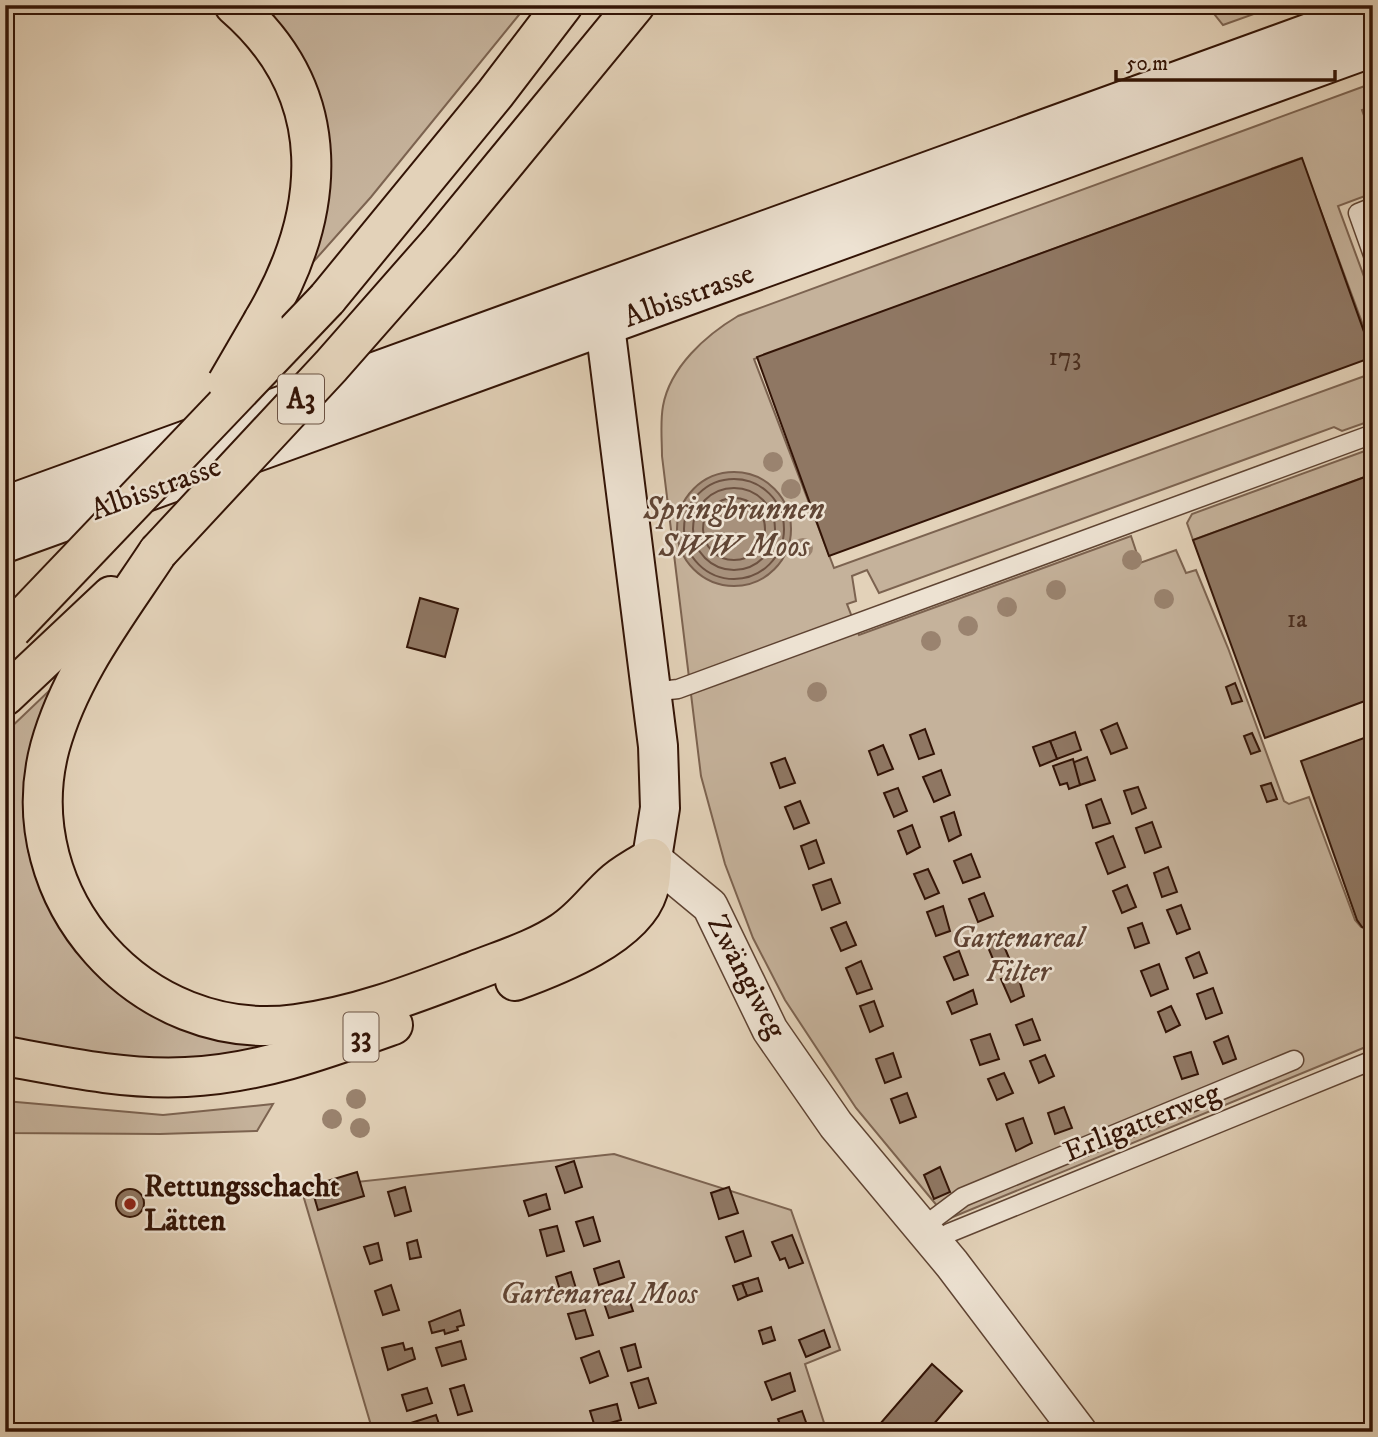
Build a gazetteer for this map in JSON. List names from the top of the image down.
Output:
{
  "streets": {
    "highway": ["A3", "33"],
    "main road": ["Albisstrasse"],
    "street": ["Zwängiweg"],
    "lane": ["Erligatterweg"]
  },
  "crossings": [
    ["Zwängiweg", "33"],
    ["Zwängiweg", "Erligatterweg"]
  ],
  "water": ["Springbrunnen SWW Moos"],
  "parks": ["Gartenareal Filter", "Gartenareal Moos"],
  "places": ["Rettungsschacht Lätten"],
  "house_numbers": ["173", "1a"],
  "scale_bar": "50 m"
}
